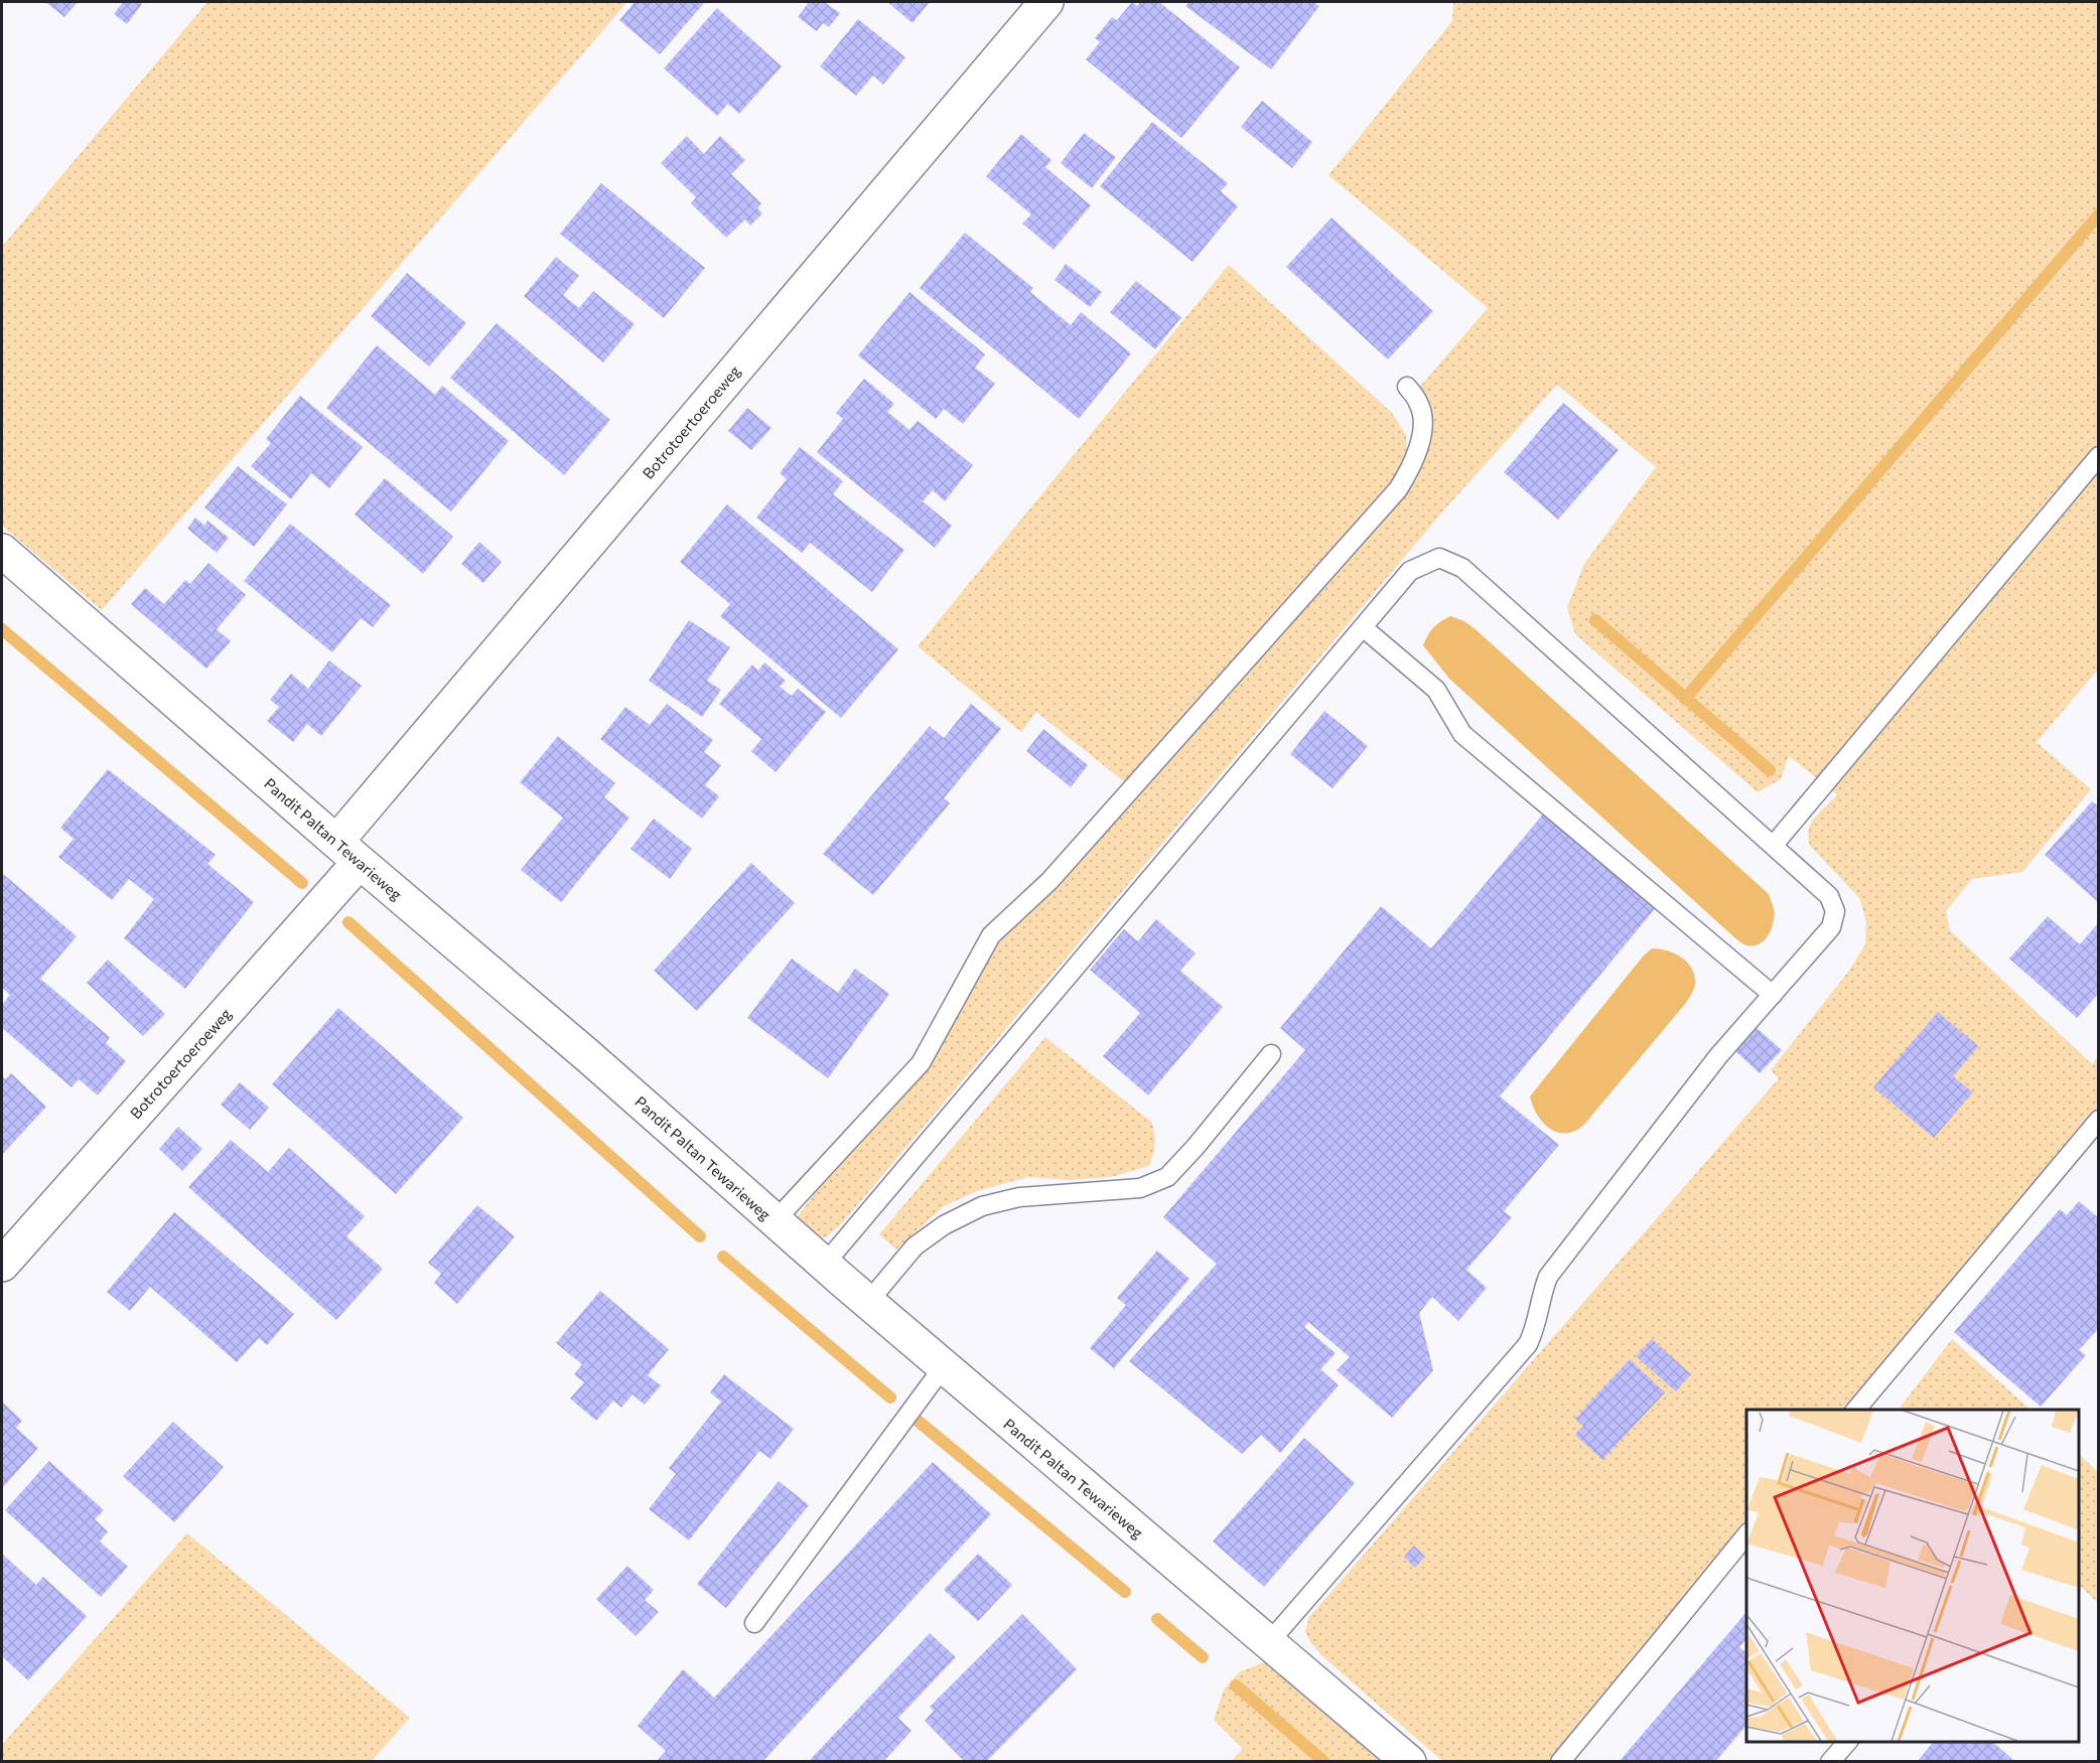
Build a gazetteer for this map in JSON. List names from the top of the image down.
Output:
{
  "streets": {
    "street": ["Botrotoertoeroeweg", "Pandit Paltan Tewarieweg"]
  },
  "crossings": [
    ["Botrotoertoeroeweg", "Pandit Paltan Tewarieweg"]
  ]
}
